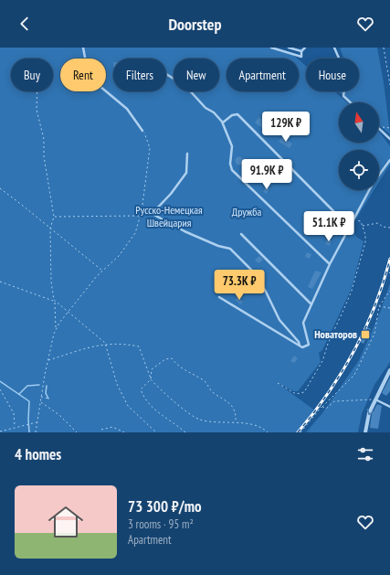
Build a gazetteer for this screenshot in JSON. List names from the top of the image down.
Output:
{
  "parks": ["Русско-Немецкая Швейцария", "Дружба"],
  "places": {
    "transit": ["Новаторов"]
  },
  "north": "top",
  "page": {
    "header": "Doorstep",
    "chip": [
      "Buy",
      "Rent",
      "Filters",
      "New",
      "Apartment",
      "House"
    ],
    "price": [
      "129K ₽",
      "91.9K ₽",
      "51.1K ₽",
      "73.3K ₽"
    ],
    "heading": "4 homes",
    "list": [
      {
        "name": "73 300 ₽/mo",
        "note": "3 rooms · 95 m² · Apartment"
      }
    ]
  }
}
